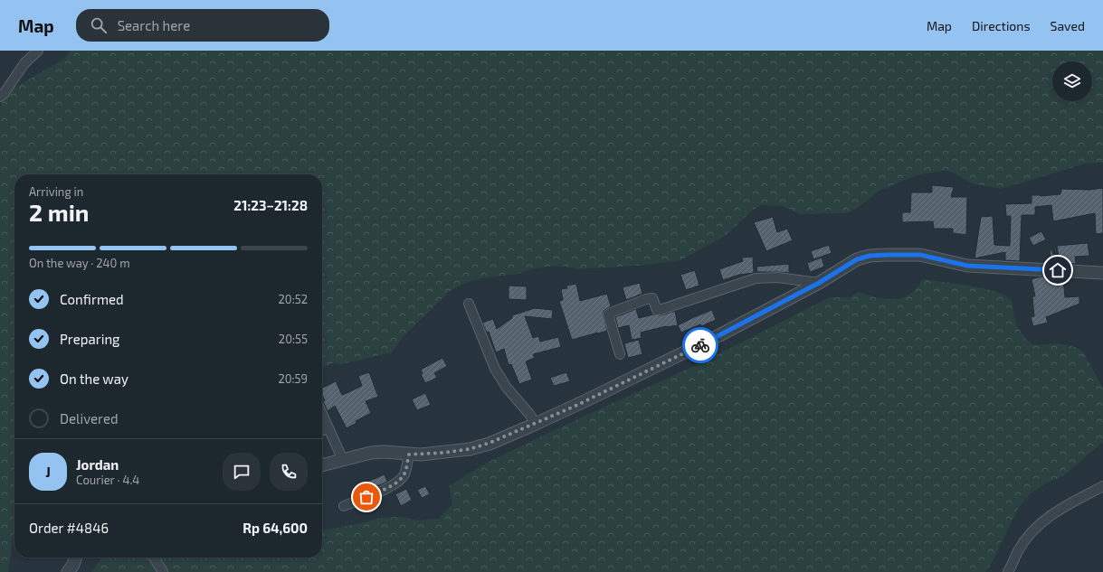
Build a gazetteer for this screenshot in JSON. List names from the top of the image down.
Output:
{
  "page": {
    "header": "Map",
    "search": "Search here",
    "nav": ["Map", "Directions", "Saved"],
    "heading": ["2 min", "Arriving in", "21:23–21:28"],
    "panel": [
      "Jordan",
      "Courier · 4.4",
      "Order #4846",
      "Rp 64,600"
    ],
    "bar": "On the way · 240 m",
    "list": [
      ["Confirmed", "20:52"],
      ["Preparing", "20:55"],
      ["On the way", "20:59"],
      "Delivered"
    ],
    "round": "J"
  }
}
